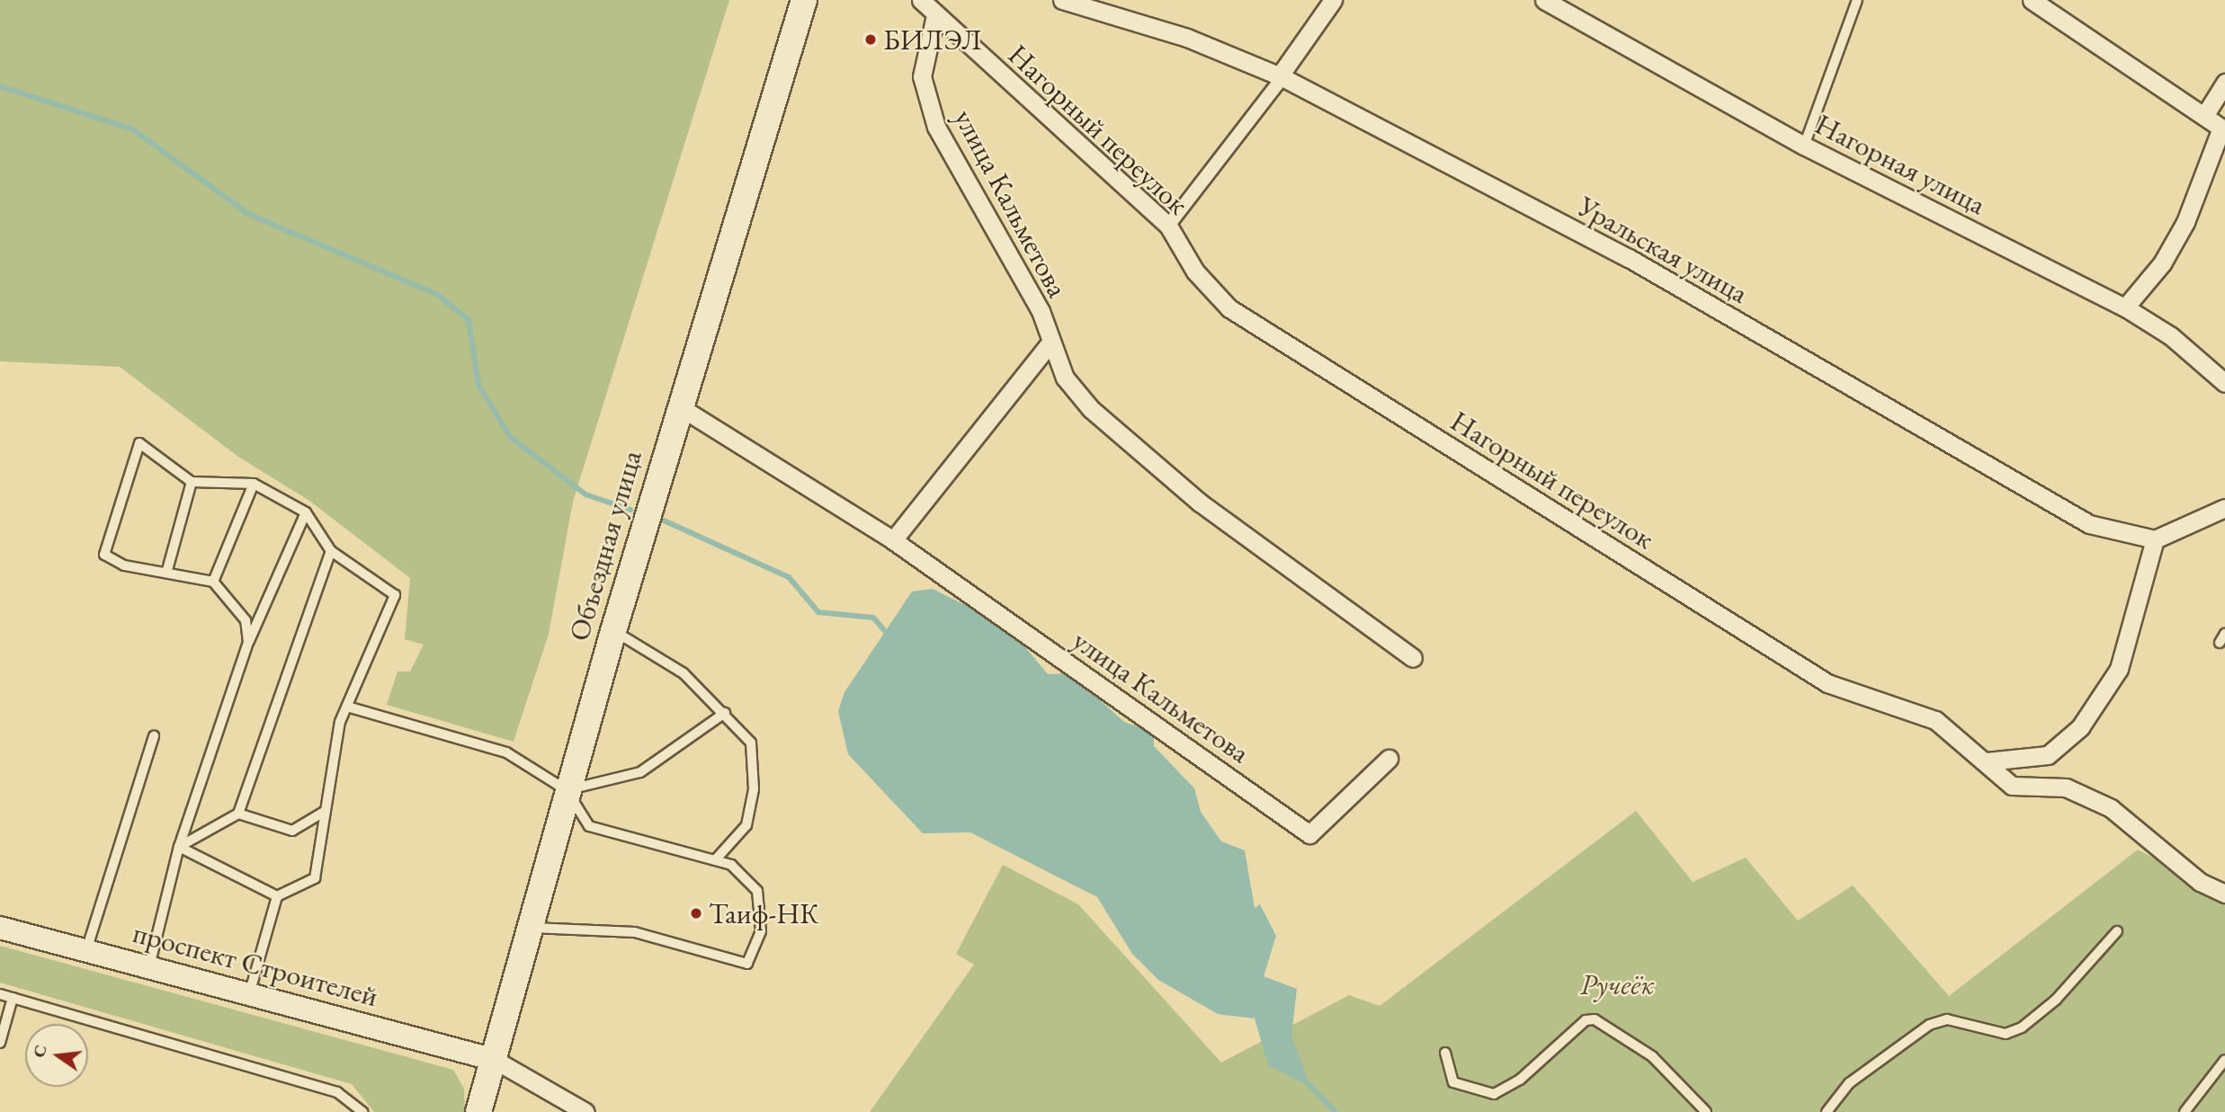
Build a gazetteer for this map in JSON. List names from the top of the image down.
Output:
{
  "streets": {
    "main road": ["Объездная улица"],
    "street": [
      "Нагорный переулок",
      "Нагорная улица",
      "улица Кальметова",
      "Уральская улица",
      "проспект Строителей"
    ]
  },
  "crossings": [
    ["Нагорный переулок", "улица Кальметова"],
    ["улица Кальметова", "Объездная улица"],
    ["Объездная улица", "проспект Строителей"]
  ],
  "parks": ["Ручеёк"],
  "places": ["БИЛЭЛ", "Таиф-НК"],
  "north": "left"
}
